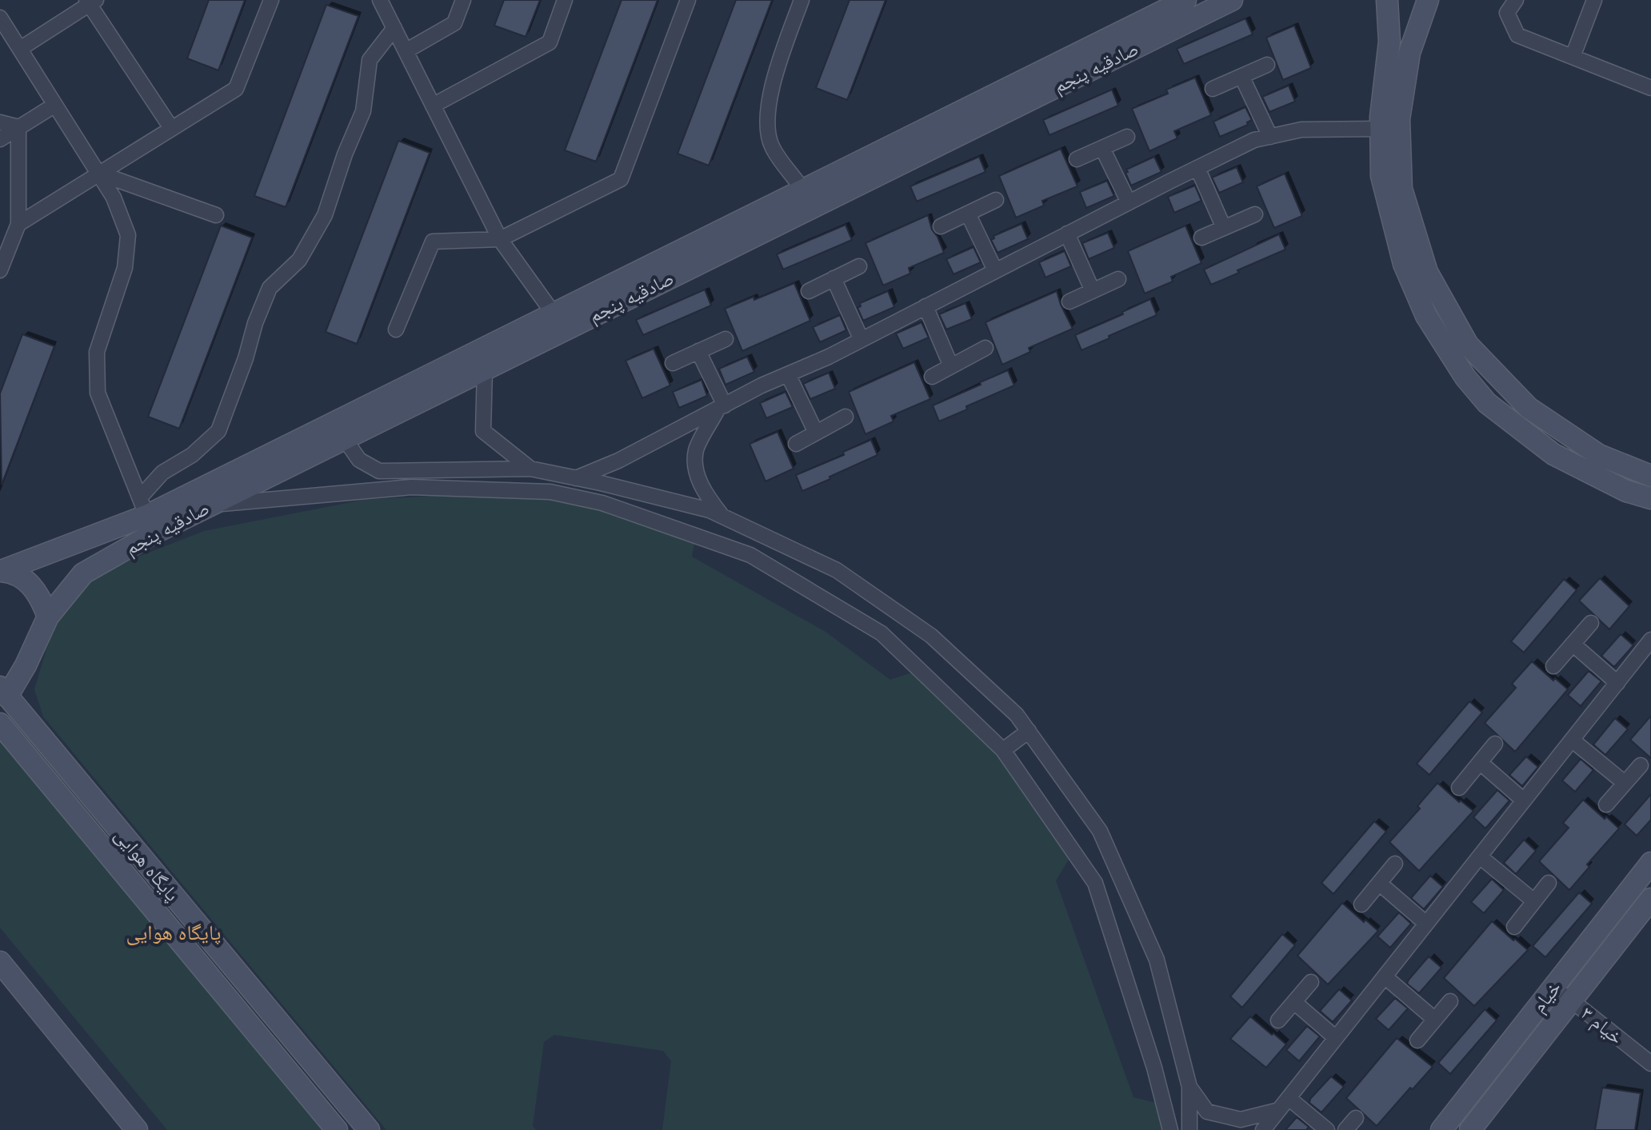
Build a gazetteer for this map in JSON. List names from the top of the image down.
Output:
{
  "streets": {
    "street": [
      "صادقیه پنجم",
      "پایگاه هوایی",
      "خیام",
      "خیام ۳"
    ]
  },
  "crossings": [
    ["صادقیه پنجم", "پایگاه هوایی"],
    ["خیام", "خیام ۳"]
  ],
  "districts": ["پایگاه هوایی"]
}
